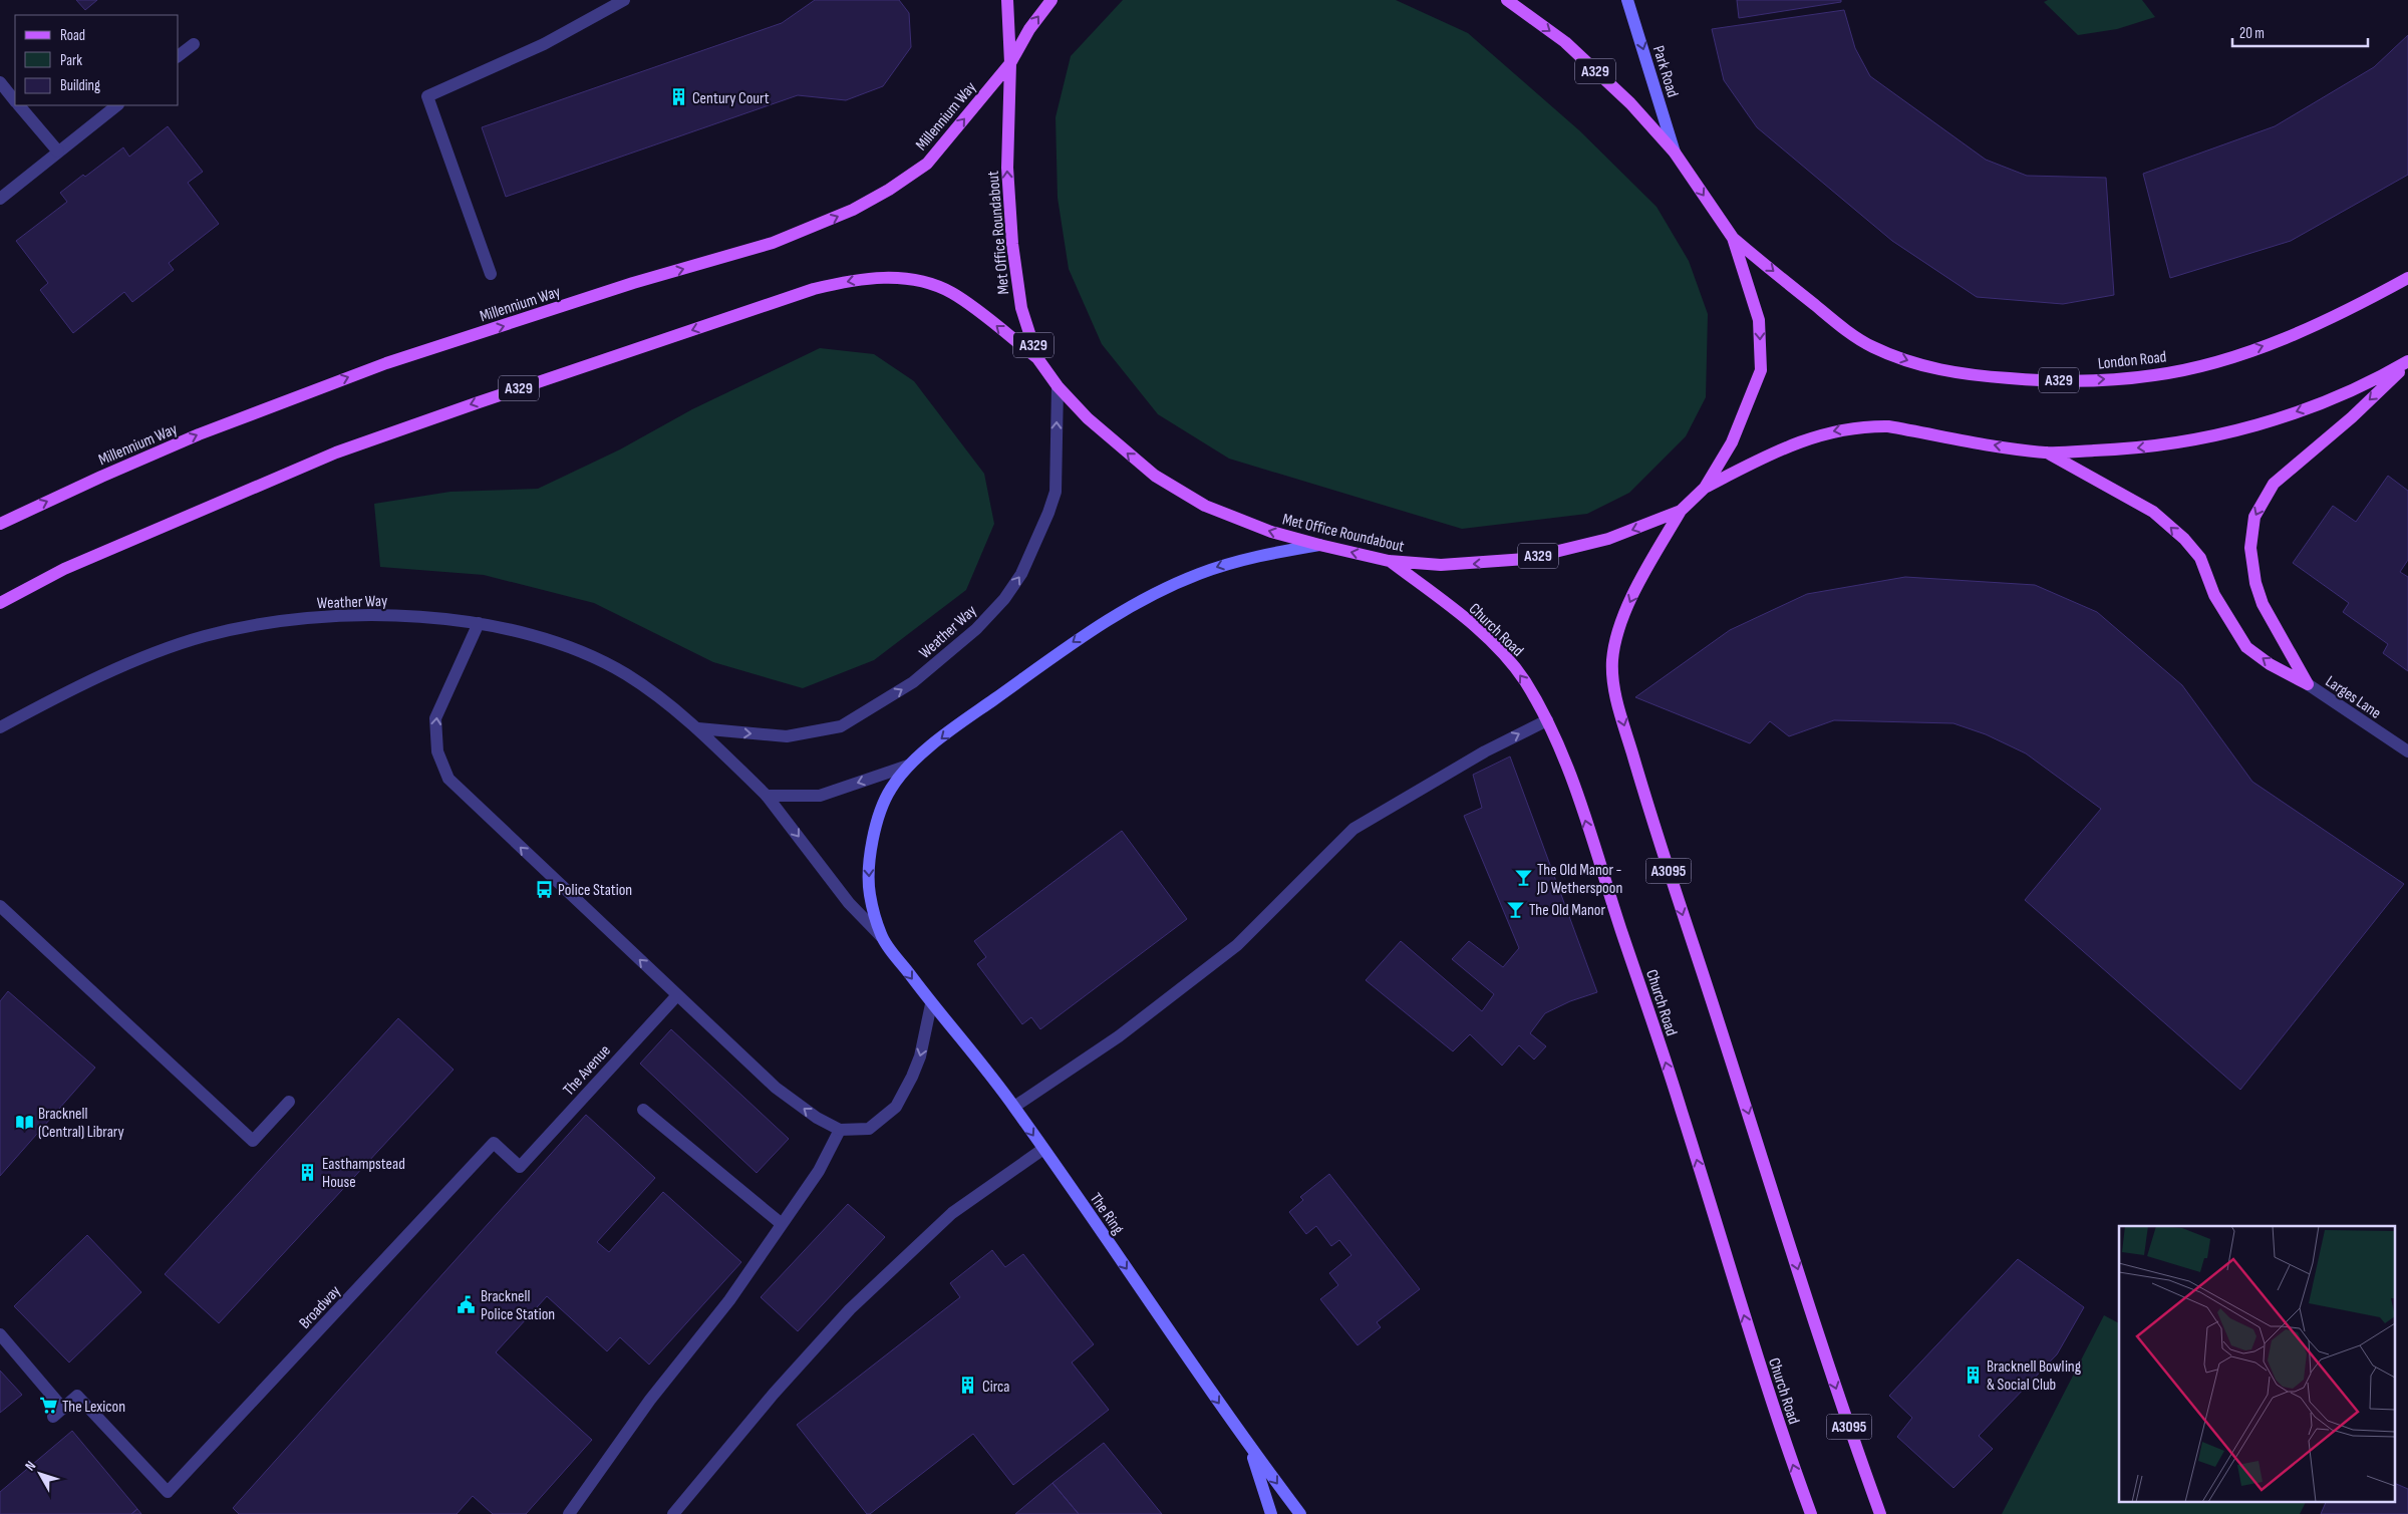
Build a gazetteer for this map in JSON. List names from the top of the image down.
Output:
{
  "streets": {
    "main road": [
      "A329",
      "Millennium Way",
      "Met Office Roundabout",
      "London Road",
      "Church Road",
      "A3095"
    ],
    "street": [
      "Park Road",
      "Weather Way",
      "Larges Lane",
      "The Avenue",
      "The Ring",
      "Broadway"
    ]
  },
  "crossings": [
    ["A329", "Met Office Roundabout"],
    ["Park Road", "Met Office Roundabout"],
    ["Millennium Way", "Met Office Roundabout"],
    ["Met Office Roundabout", "London Road"],
    ["Met Office Roundabout", "Weather Way"],
    ["Met Office Roundabout", "Church Road"],
    ["Met Office Roundabout", "A3095"],
    ["Weather Way", "The Ring"],
    ["The Avenue", "Broadway"]
  ],
  "one_way": ["Park Road", "The Ring"],
  "places": {
    "building": [
      "Century Court",
      "Easthampstead House",
      "Bracknell Bowling & Social Club",
      "Circa"
    ],
    "bar": ["The Old Manor - JD Wetherspoon", "The Old Manor"],
    "bus stop": ["Police Station"],
    "library": ["Bracknell (Central) Library"],
    "public building": ["Bracknell Police Station"],
    "supermarket": ["The Lexicon"]
  },
  "legend": ["Road", "Park", "Building"],
  "scale_bar": "20 m",
  "north": "top left"
}
